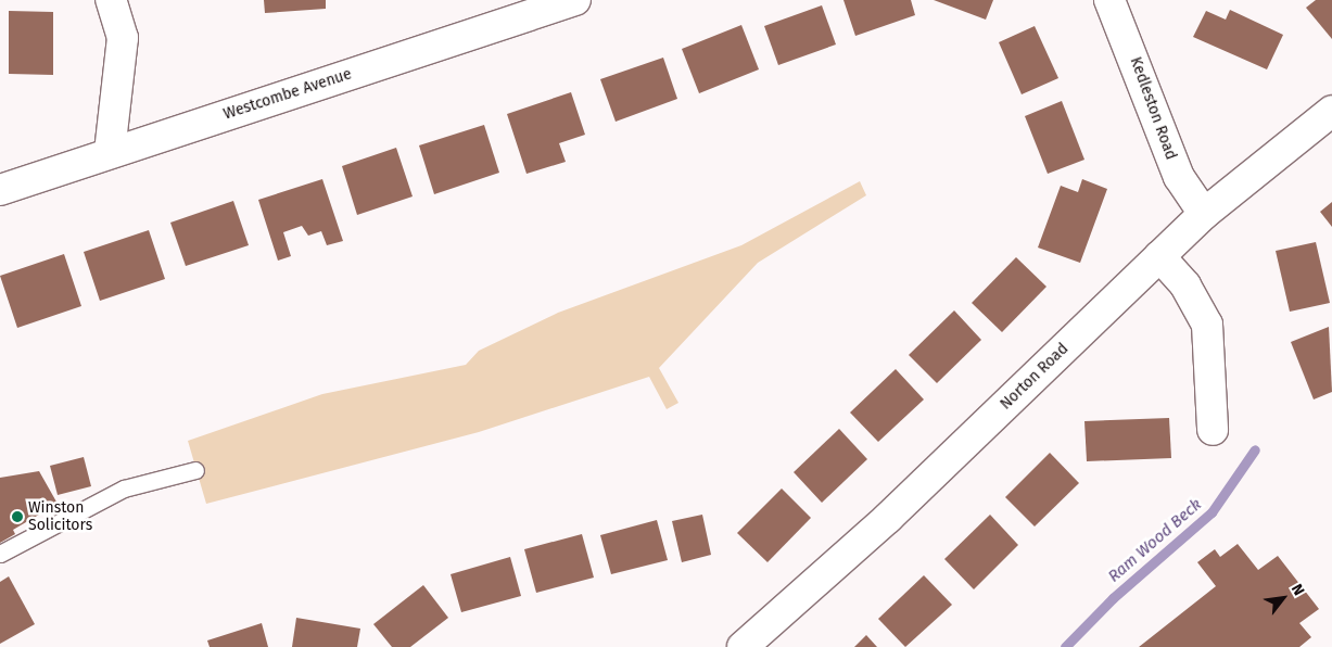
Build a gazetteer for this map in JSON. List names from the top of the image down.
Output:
{
  "streets": {
    "street": ["Westcombe Avenue", "Kedleston Road", "Norton Road"]
  },
  "crossings": [
    ["Kedleston Road", "Norton Road"]
  ],
  "water": ["Ram Wood Beck"],
  "places": ["Winston Solicitors"],
  "north": "top right"
}
